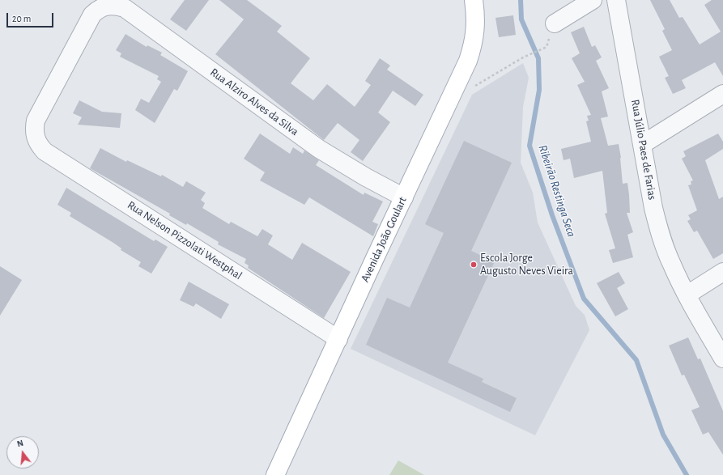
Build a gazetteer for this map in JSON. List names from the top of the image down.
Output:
{
  "streets": {
    "main road": ["Avenida João Goulart"],
    "street": ["Rua Alziro Alves da Silva", "Rua Júlio Paes de Farias", "Rua Nelson Pizzolati Westphal"]
  },
  "crossings": [
    ["Rua Alziro Alves da Silva", "Avenida João Goulart"],
    ["Rua Alziro Alves da Silva", "Rua Nelson Pizzolati Westphal"],
    ["Avenida João Goulart", "Rua Nelson Pizzolati Westphal"]
  ],
  "water": ["Ribeirão Restinga Seca"],
  "places": ["Escola Jorge Augusto Neves Vieira"],
  "scale_bar": "20 m",
  "north": "top"
}
